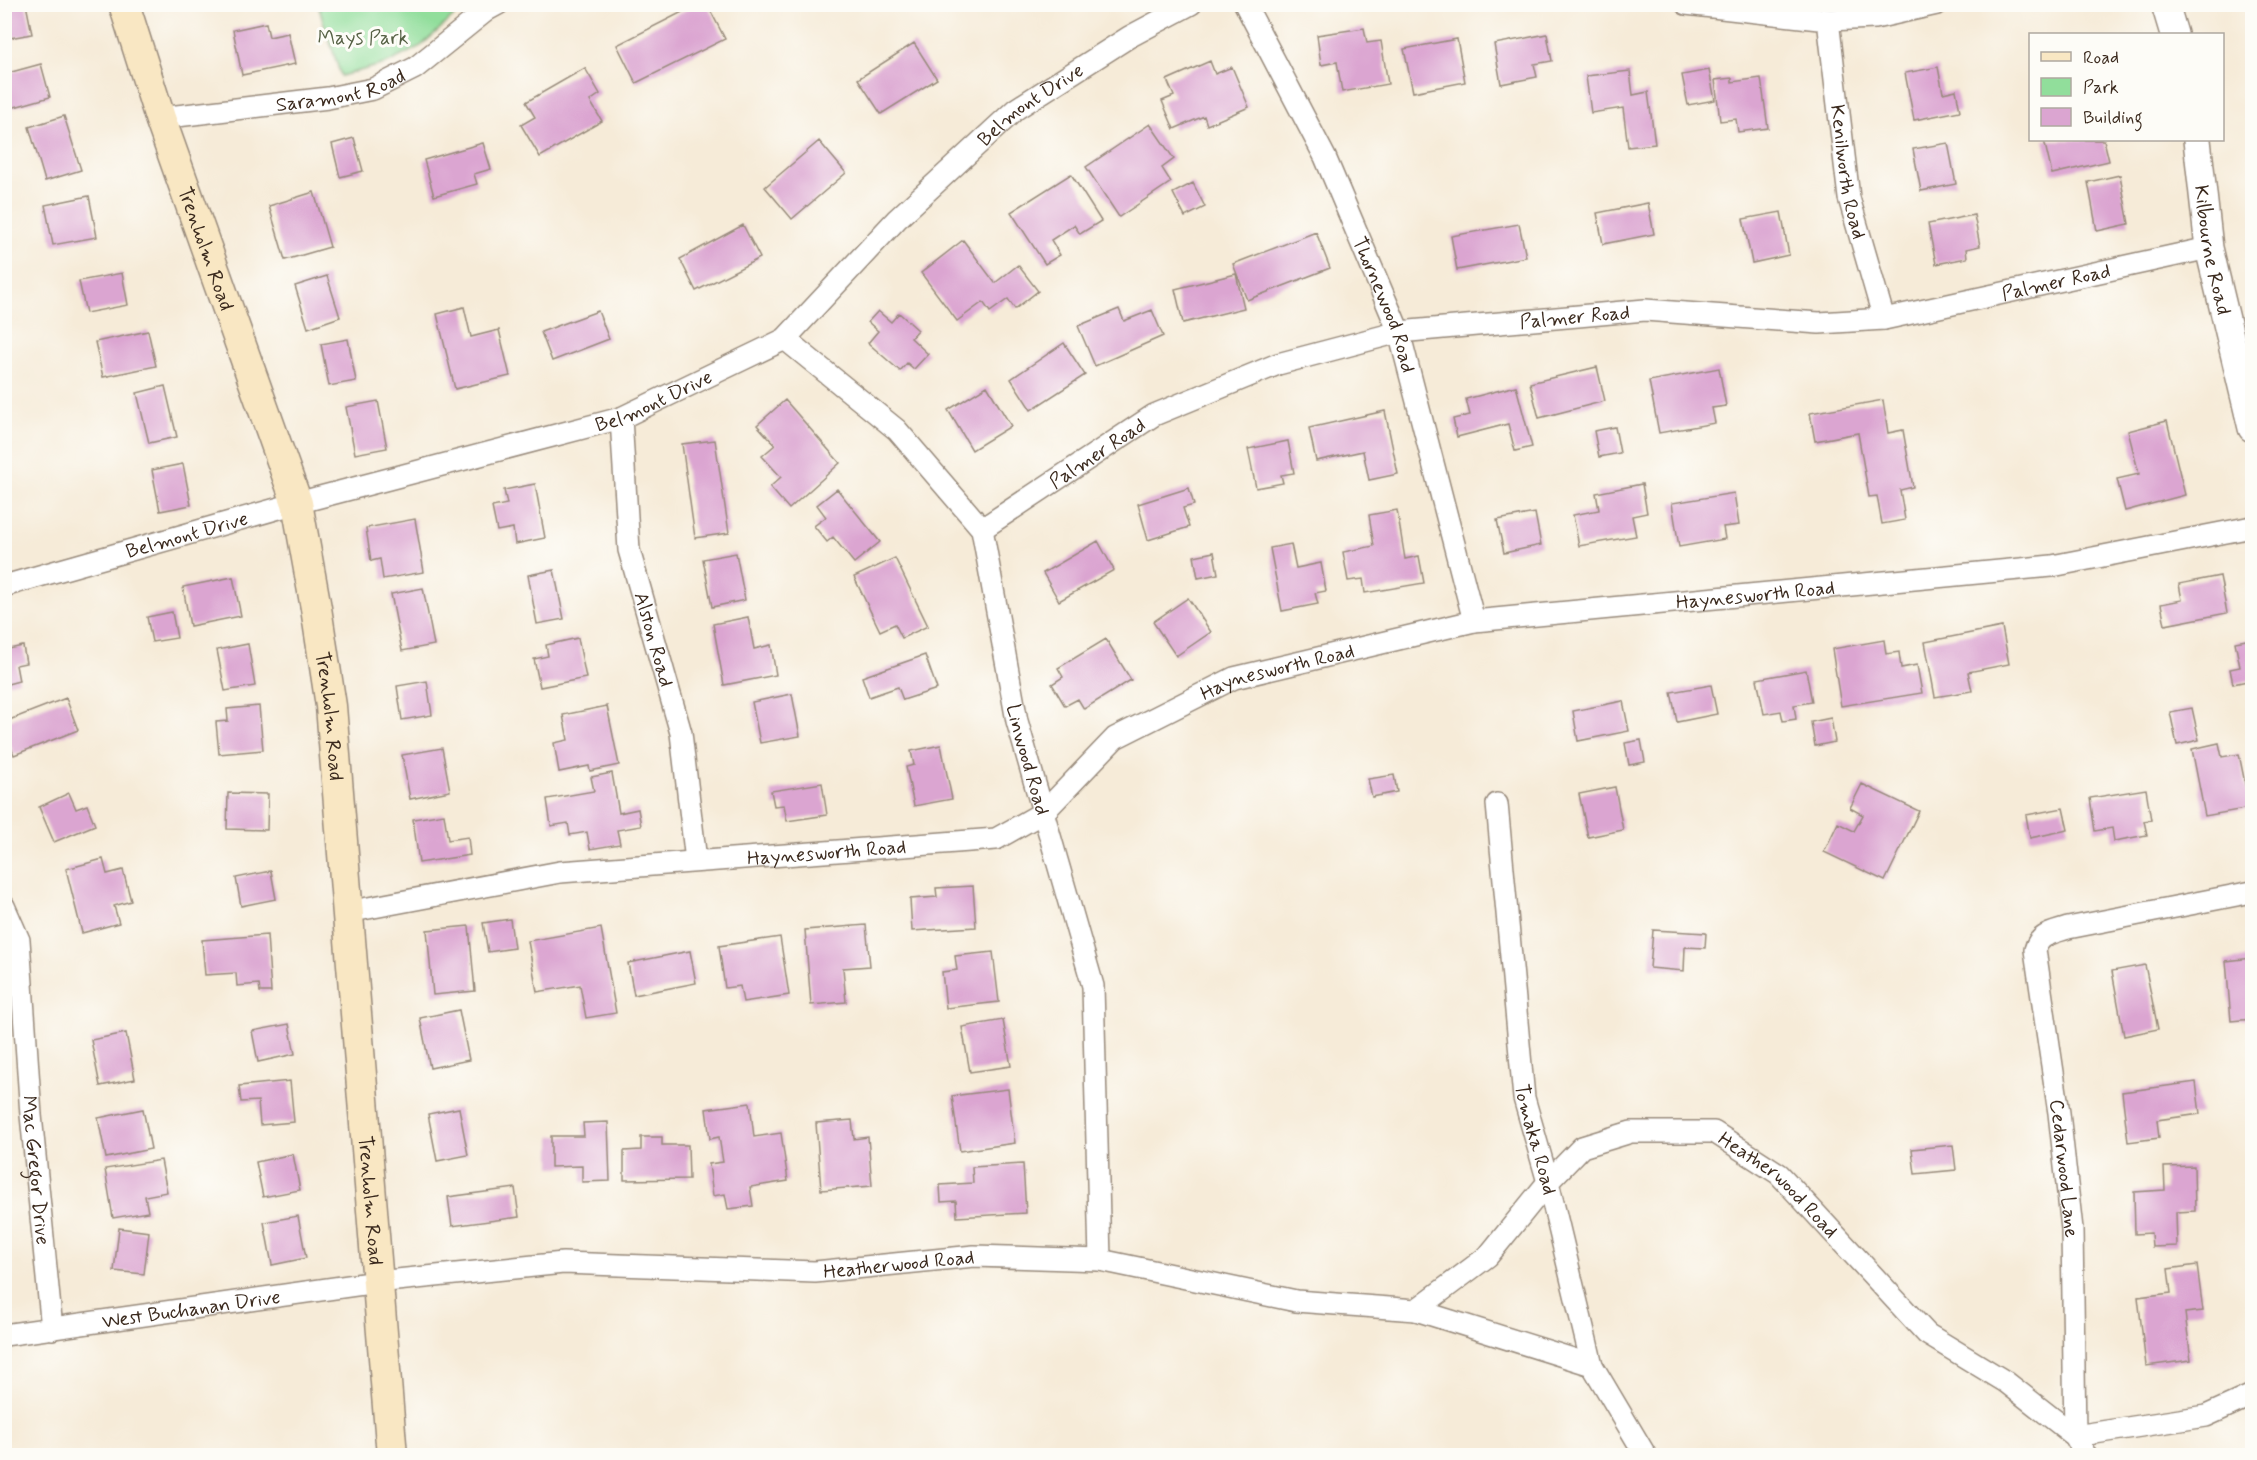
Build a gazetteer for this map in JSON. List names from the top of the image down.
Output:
{
  "streets": {
    "main road": ["Trenholm Road"],
    "street": [
      "Saramont Road",
      "Belmont Drive",
      "Kenilworth Road",
      "Kilbourne Road",
      "Palmer Road",
      "Thornewood Road",
      "Haynesworth Road",
      "Alston Road",
      "Linwood Road",
      "Tomaka Road",
      "Cedarwood Lane",
      "Mac Gregor Drive",
      "Heatherwood Road",
      "West Buchanan Drive"
    ]
  },
  "crossings": [
    ["Saramont Road", "Trenholm Road"],
    ["Belmont Drive", "Trenholm Road"],
    ["Belmont Drive", "Alston Road"],
    ["Belmont Drive", "Linwood Road"],
    ["Kenilworth Road", "Palmer Road"],
    ["Trenholm Road", "Haynesworth Road"],
    ["Trenholm Road", "Heatherwood Road"],
    ["Trenholm Road", "West Buchanan Drive"],
    ["Kilbourne Road", "Palmer Road"],
    ["Palmer Road", "Thornewood Road"],
    ["Palmer Road", "Linwood Road"],
    ["Thornewood Road", "Haynesworth Road"],
    ["Haynesworth Road", "Alston Road"],
    ["Haynesworth Road", "Linwood Road"],
    ["Linwood Road", "Heatherwood Road"],
    ["Tomaka Road", "Heatherwood Road"],
    ["Cedarwood Lane", "Heatherwood Road"],
    ["Mac Gregor Drive", "West Buchanan Drive"],
    ["Heatherwood Road", "West Buchanan Drive"]
  ],
  "parks": ["Mays Park"],
  "legend": ["Road", "Park", "Building"]
}
